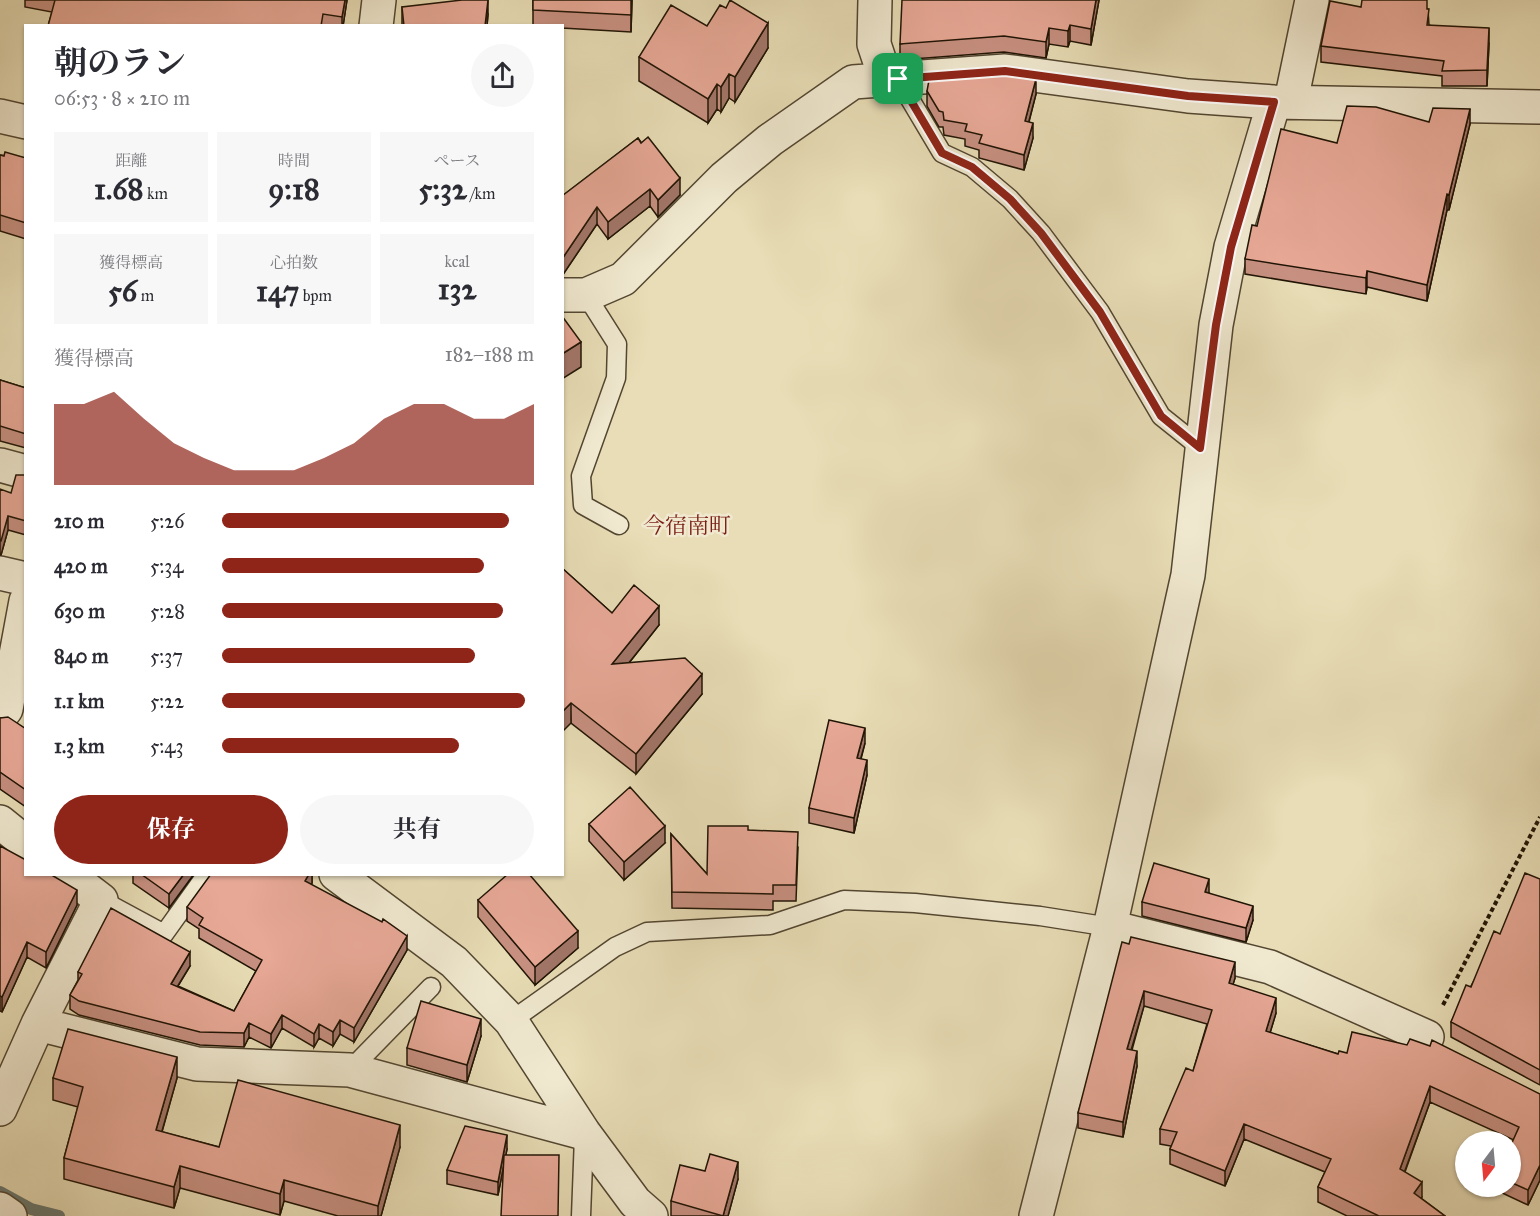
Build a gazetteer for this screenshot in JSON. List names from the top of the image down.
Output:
{
  "districts": ["今宿南町"],
  "north": "bottom",
  "page": {
    "heading": ["朝のラン", "06:53 · 8 × 210 m"],
    "stats": [
      ["距離", "1.68 km"],
      ["時間", "9:18"],
      ["ペース", "5:32 /km"],
      ["獲得標高", "56 m"],
      ["心拍数", "147 bpm"],
      ["kcal", "132"]
    ],
    "chart": ["獲得標高", "182–188 m"],
    "list": [
      {
        "name": "210 m",
        "note": "5:26"
      },
      {
        "name": "420 m",
        "note": "5:34"
      },
      {
        "name": "630 m",
        "note": "5:28"
      },
      {
        "name": "840 m",
        "note": "5:37"
      },
      {
        "name": "1.1 km",
        "note": "5:22"
      },
      {
        "name": "1.3 km",
        "note": "5:43"
      }
    ],
    "buttons": ["保存", "共有"]
  }
}
